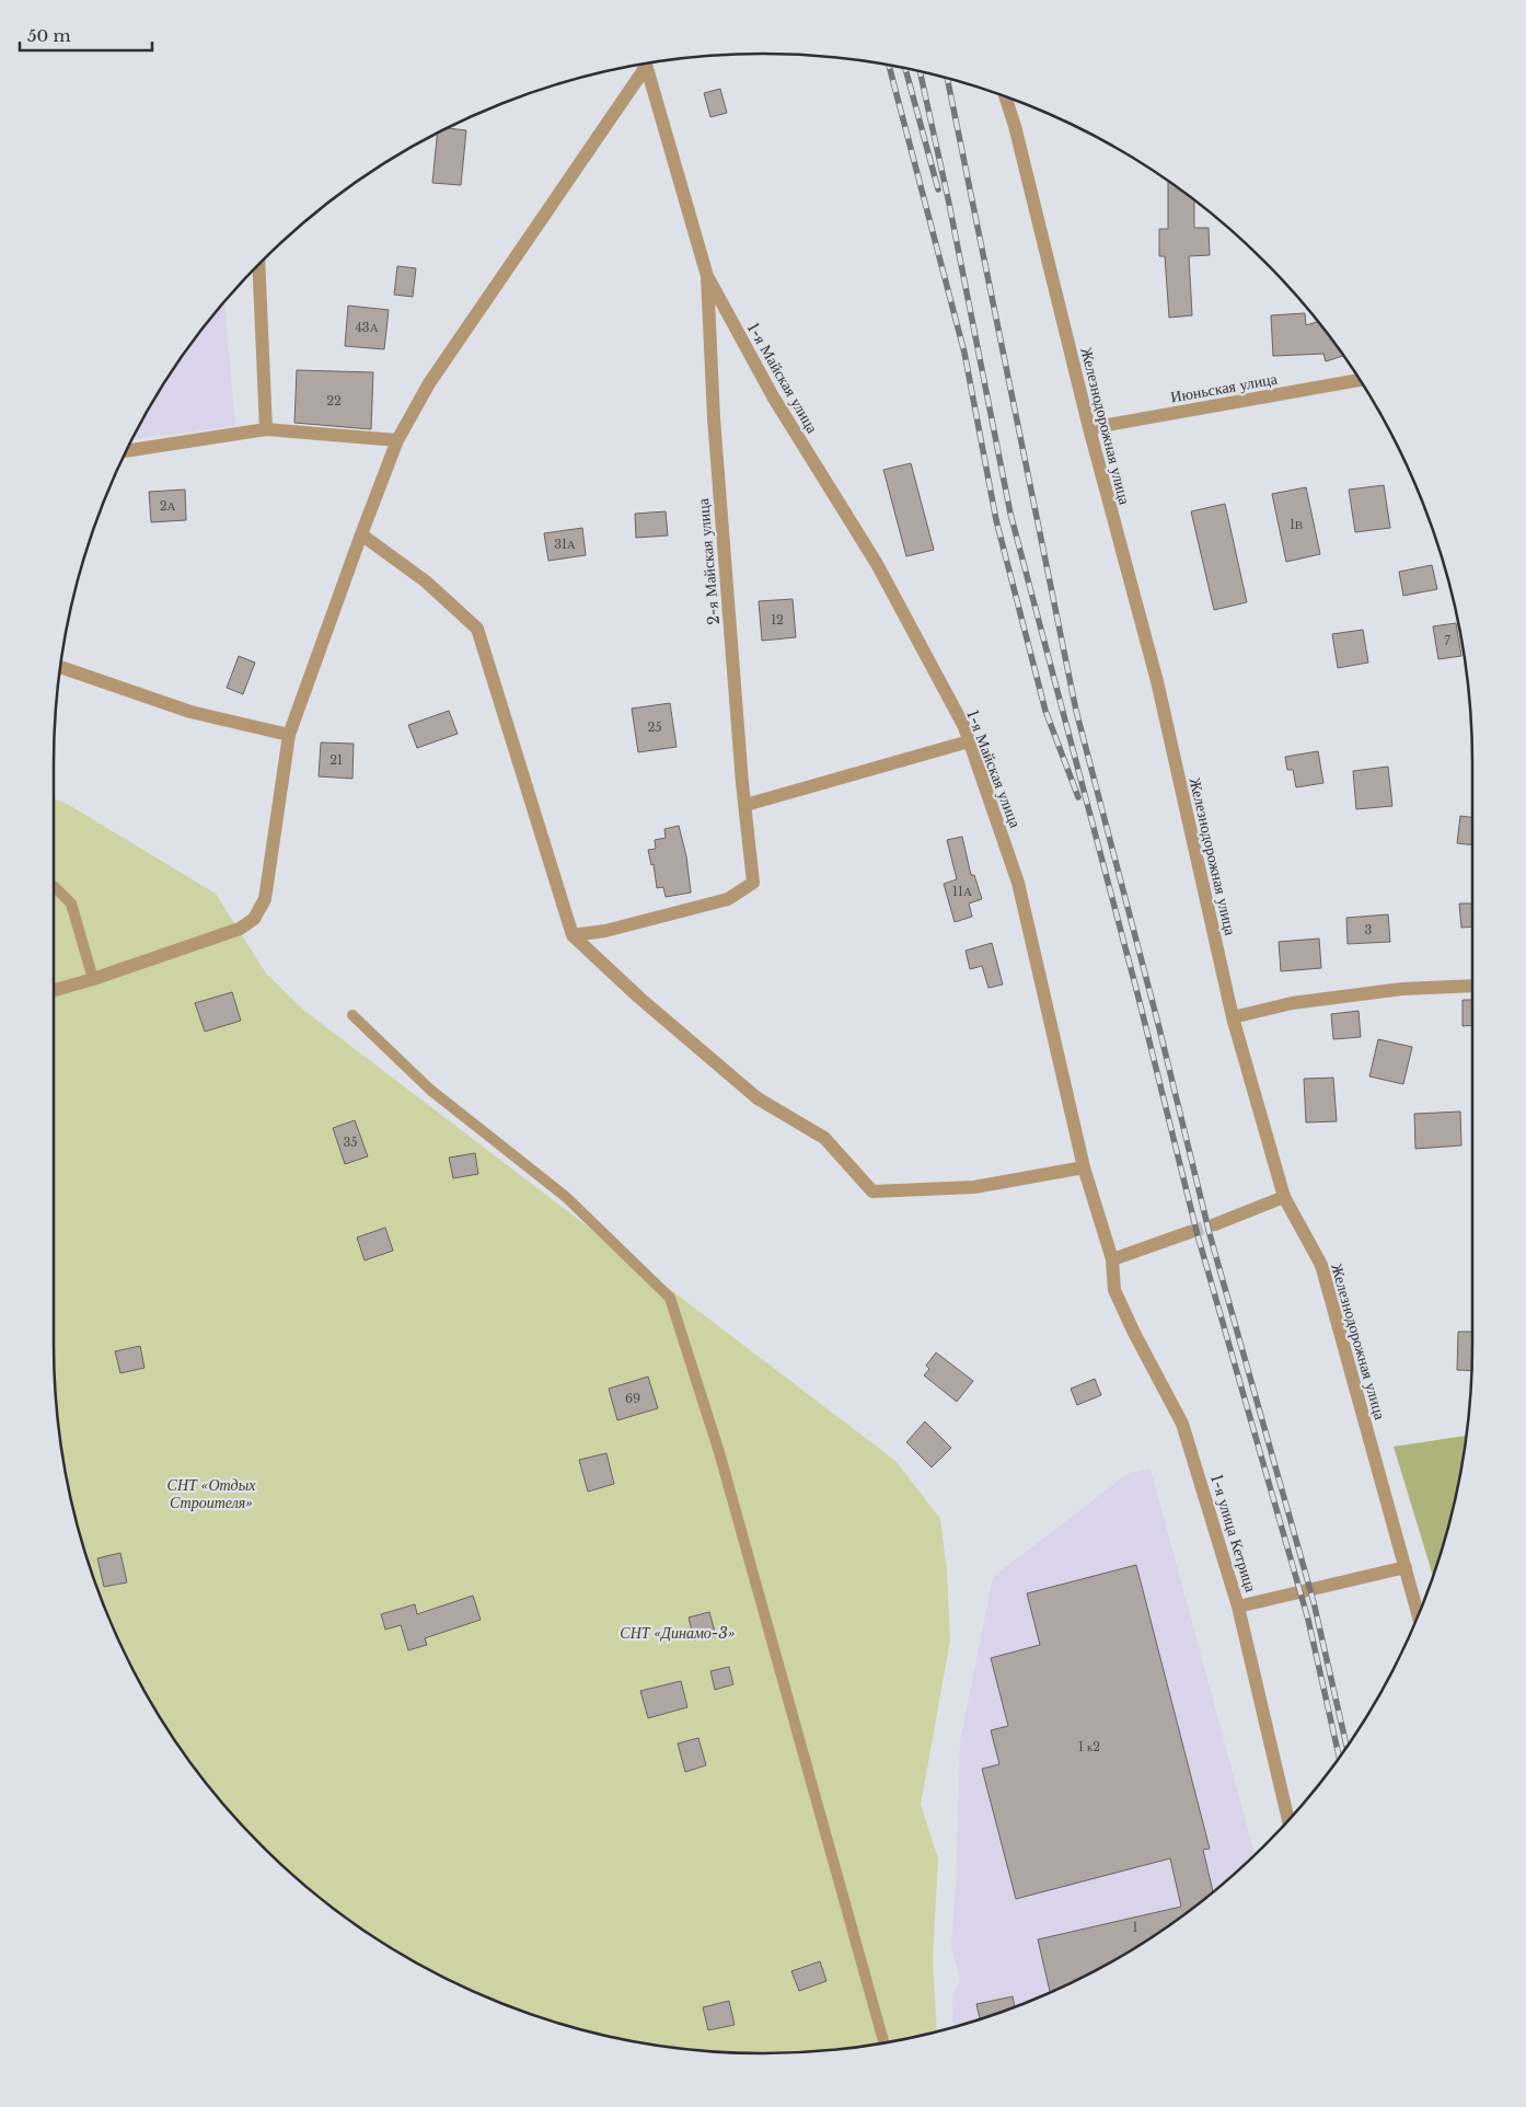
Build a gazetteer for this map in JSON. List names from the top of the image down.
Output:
{
  "streets": {
    "street": [
      "1-я Майская улица",
      "Июньская улица",
      "Железнодорожная улица",
      "2-я Майская улица",
      "1-я улица Кетрица"
    ]
  },
  "crossings": [
    ["1-я Майская улица", "2-я Майская улица"],
    ["1-я Майская улица", "1-я улица Кетрица"],
    ["Июньская улица", "Железнодорожная улица"]
  ],
  "parks": ["СНТ «Отдых Строителя»", "СНТ «Динамо-3»"],
  "house_numbers": [
    "43А",
    "22",
    "2А",
    "1В",
    "31А",
    "12",
    "7",
    "25",
    "21",
    "11А",
    "3",
    "35",
    "69",
    "1 к2",
    "1"
  ],
  "scale_bar": "50 m"
}
